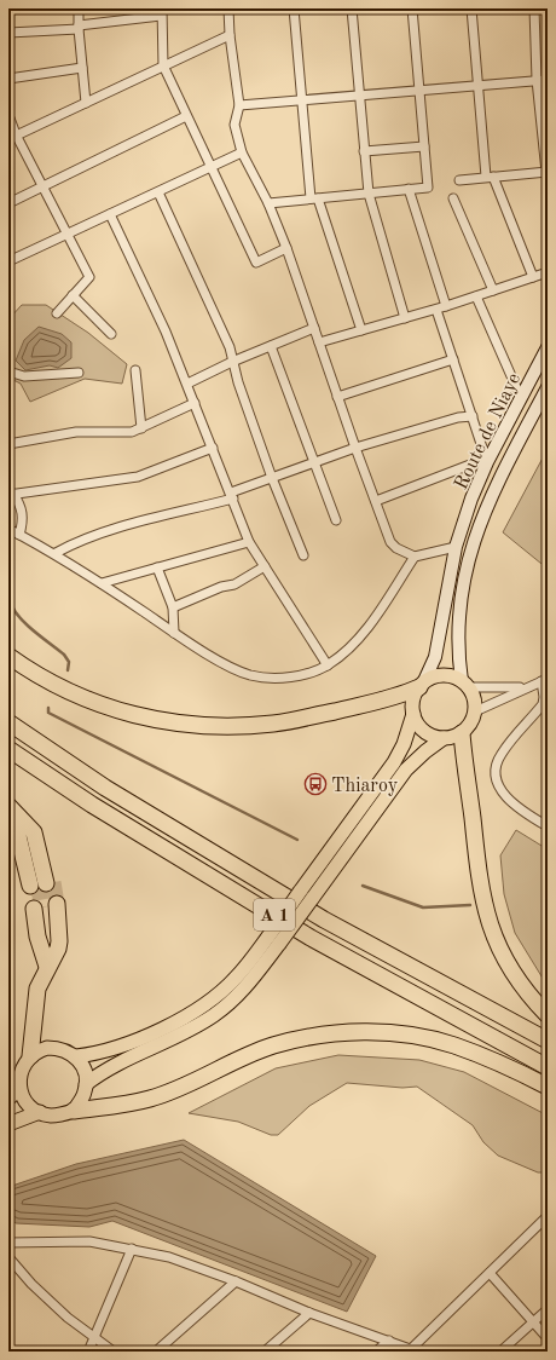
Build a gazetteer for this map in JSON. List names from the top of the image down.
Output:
{
  "streets": {
    "highway": ["A 1"],
    "main road": ["Route de Niaye"]
  },
  "places": {
    "bus stop": ["Thiaroy"]
  }
}
